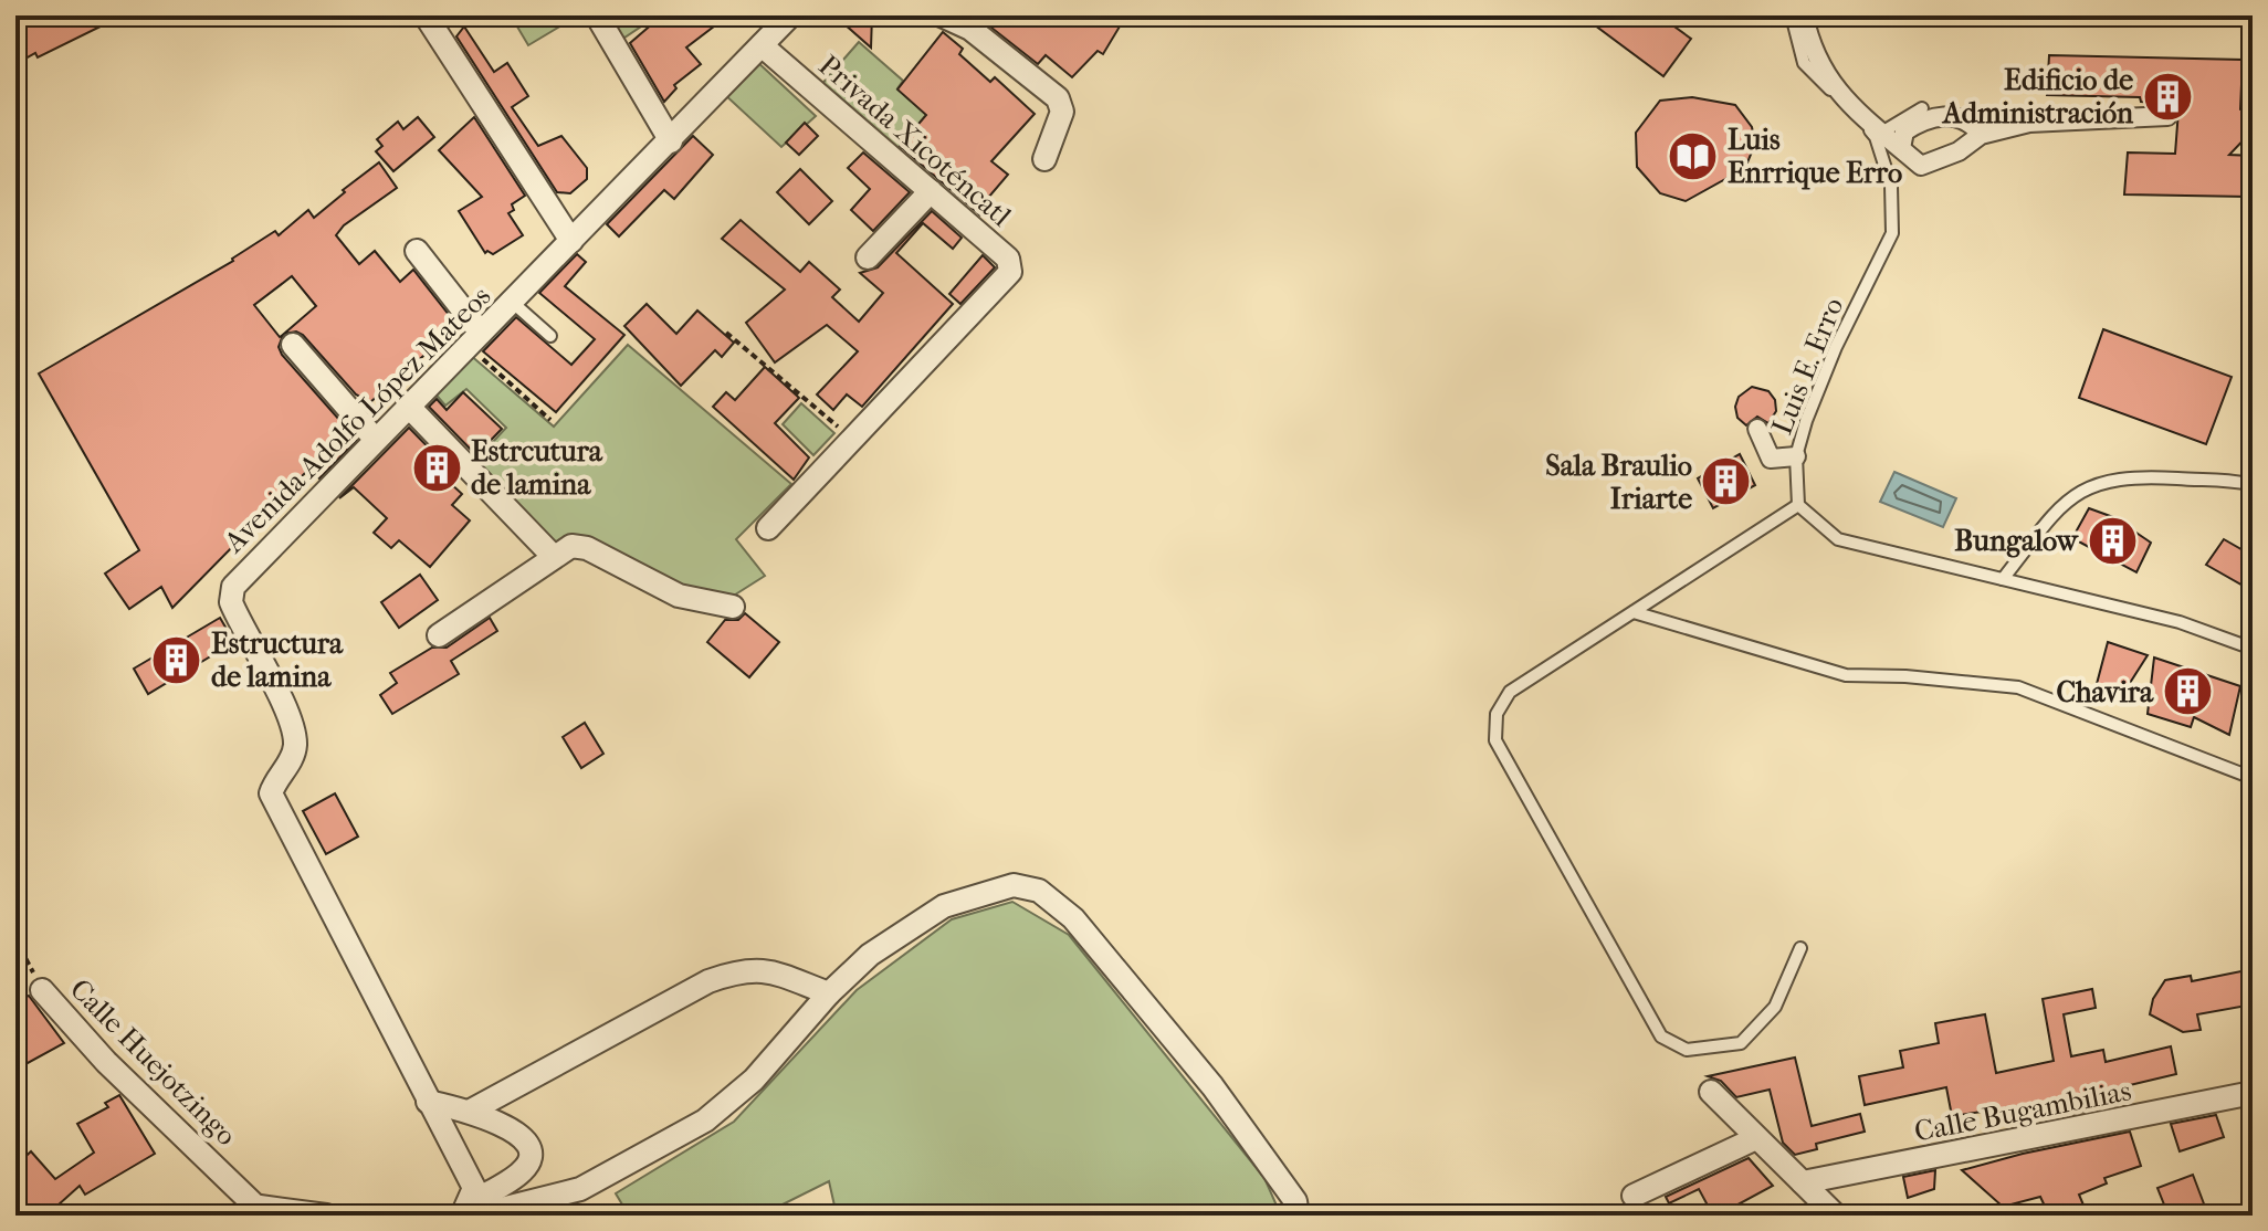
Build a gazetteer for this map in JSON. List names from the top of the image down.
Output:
{
  "streets": {
    "street": [
      "Privada Xicoténcatl",
      "Avenida Adolfo López Mateos",
      "Calle Huejotzingo",
      "Calle Bugambilias"
    ],
    "lane": ["Luis E. Erro"]
  },
  "crossings": [
    ["Privada Xicoténcatl", "Avenida Adolfo López Mateos"]
  ],
  "places": {
    "building": [
      "Edificio de Administración",
      "Estrcutura de lamina",
      "Sala Braulio Iriarte",
      "Bungalow",
      "Estructura de lamina",
      "Chavira"
    ],
    "library": ["Luis Enrrique Erro"]
  }
}
